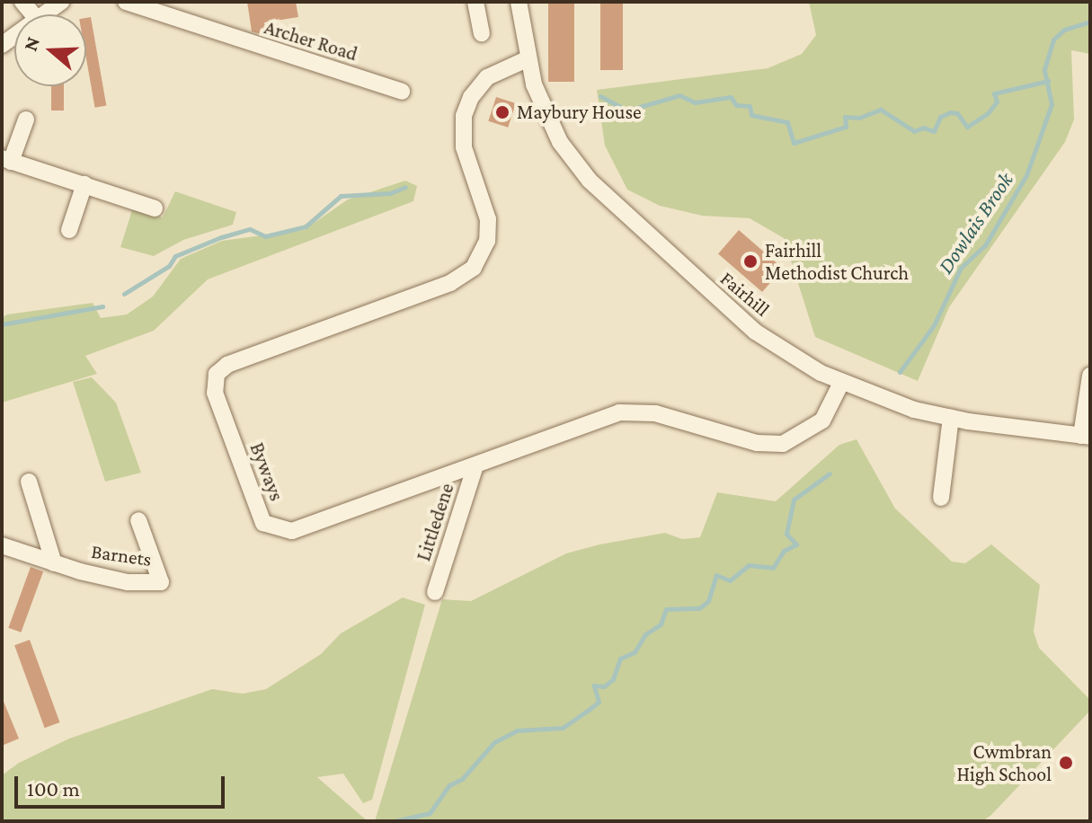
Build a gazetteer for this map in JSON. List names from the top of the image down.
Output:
{
  "streets": {
    "street": [
      "Archer Road",
      "Fairhill",
      "Byways",
      "Littledene",
      "Barnets"
    ]
  },
  "crossings": [
    ["Fairhill", "Byways"],
    ["Byways", "Littledene"]
  ],
  "water": ["Dowlais Brook"],
  "places": ["Maybury House", "Fairhill Methodist Church", "Cwmbran High School"],
  "scale_bar": "100 m",
  "north": "left"
}
